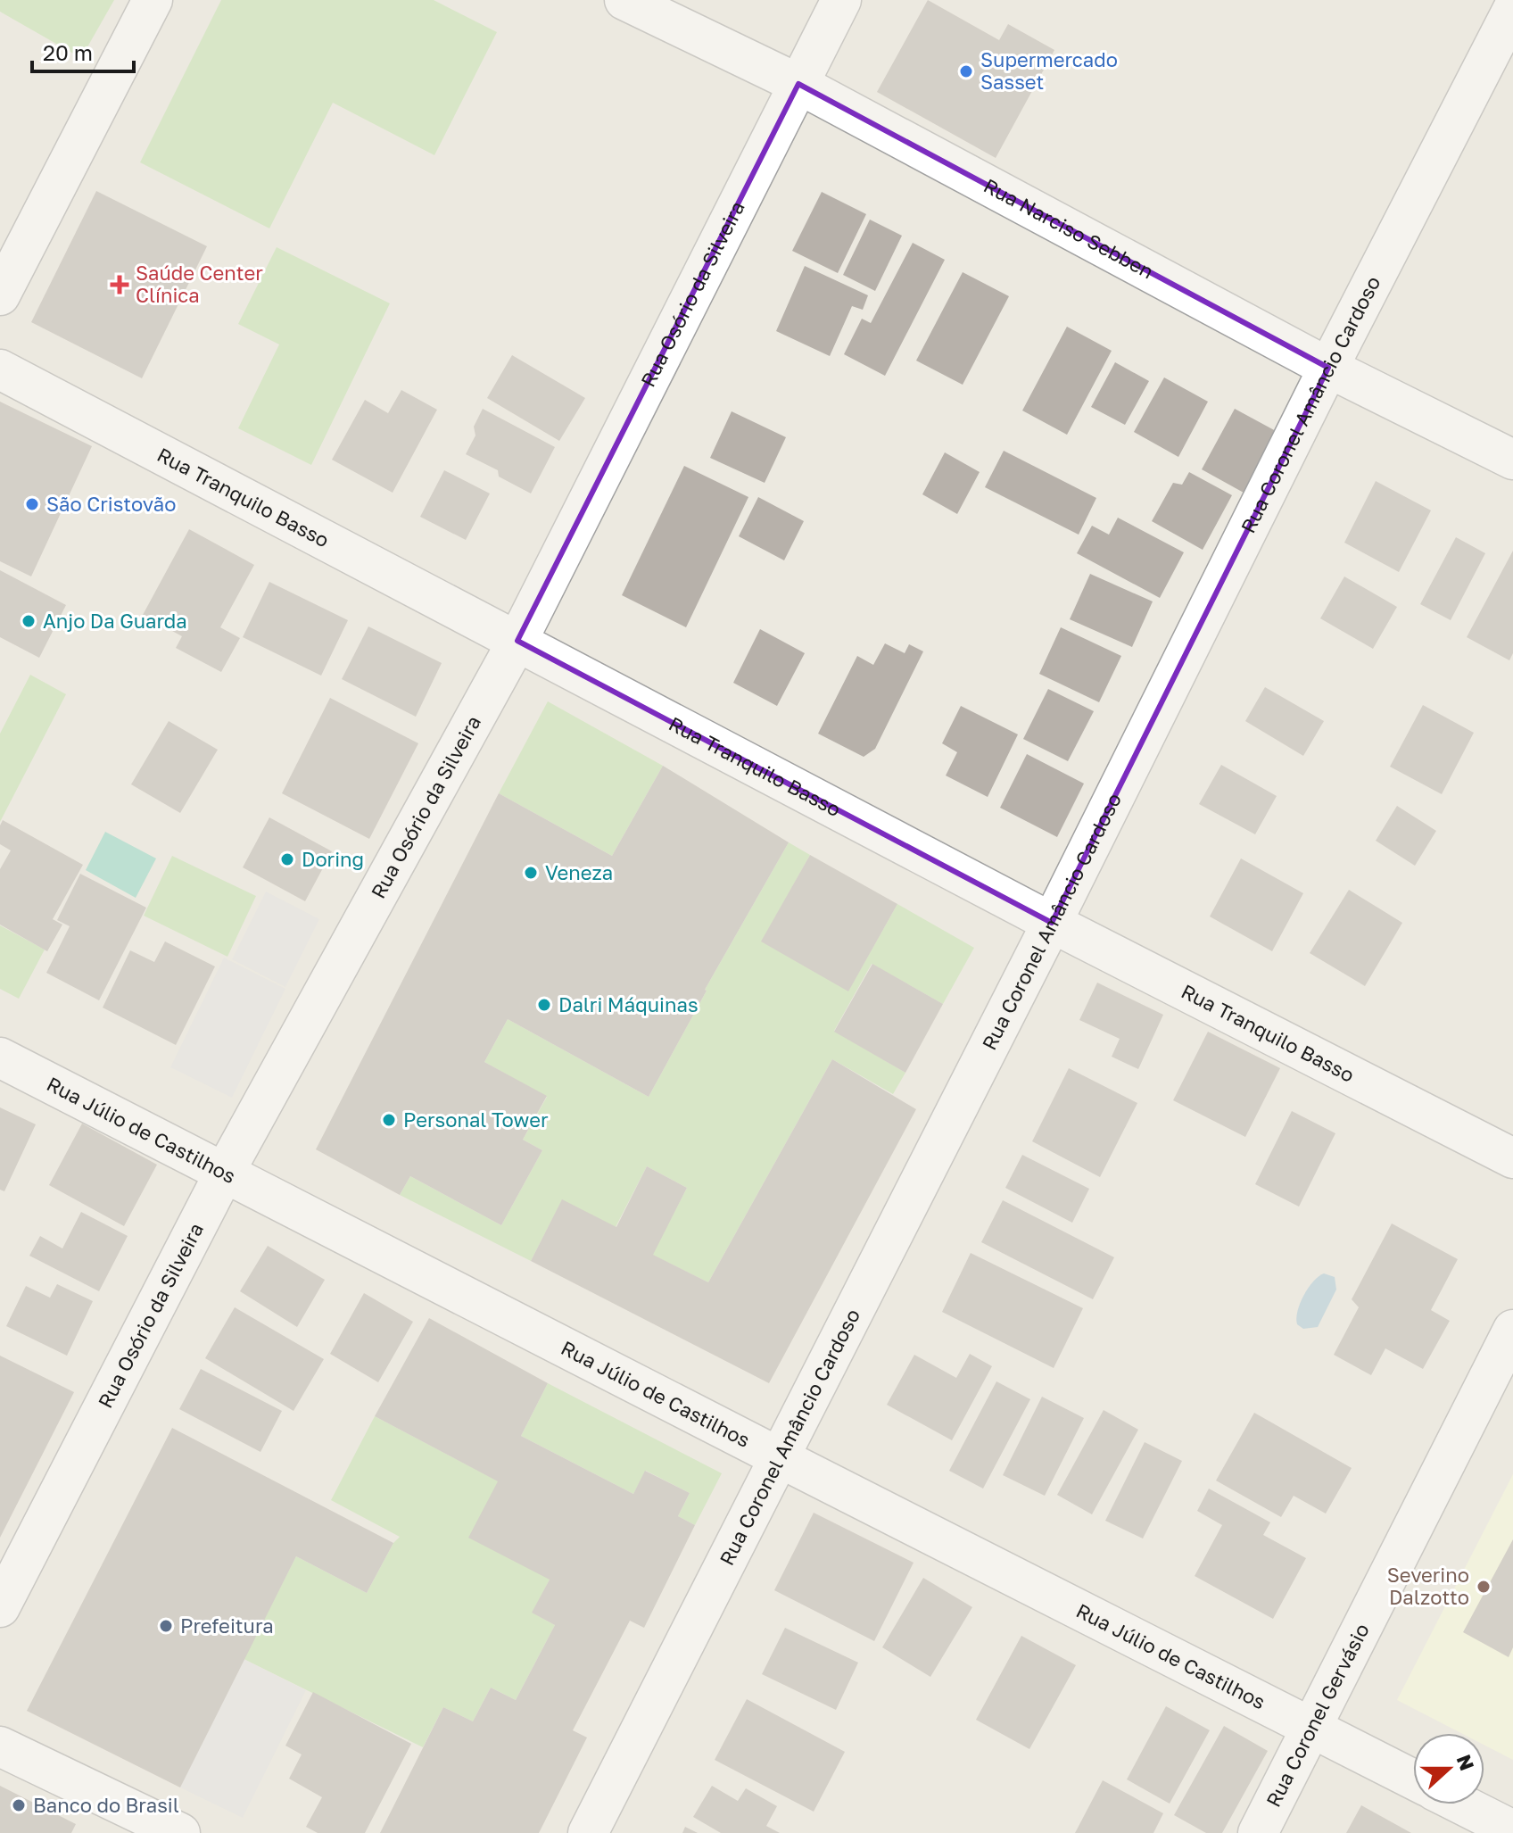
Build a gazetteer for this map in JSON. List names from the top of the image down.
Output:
{
  "streets": {
    "street": [
      "Rua Narciso Sebben",
      "Rua Osório da Silveira",
      "Rua Coronel Amâncio Cardoso",
      "Rua Tranquilo Basso",
      "Rua Júlio de Castilhos",
      "Rua Coronel Gervásio"
    ]
  },
  "crossings": [
    ["Rua Narciso Sebben", "Rua Osório da Silveira"],
    ["Rua Narciso Sebben", "Rua Coronel Amâncio Cardoso"],
    ["Rua Osório da Silveira", "Rua Tranquilo Basso"],
    ["Rua Osório da Silveira", "Rua Júlio de Castilhos"],
    ["Rua Coronel Amâncio Cardoso", "Rua Tranquilo Basso"],
    ["Rua Coronel Amâncio Cardoso", "Rua Júlio de Castilhos"],
    ["Rua Júlio de Castilhos", "Rua Coronel Gervásio"]
  ],
  "places": {
    "other": [
      "Supermercado Sasset",
      "São Cristovão",
      "Anjo Da Guarda",
      "Doring",
      "Veneza",
      "Dalri Máquinas",
      "Personal Tower",
      "Severino Dalzotto",
      "Prefeitura",
      "Banco do Brasil"
    ],
    "health": ["Saúde Center Clínica"]
  },
  "scale_bar": "20 m",
  "north": "right"
}
